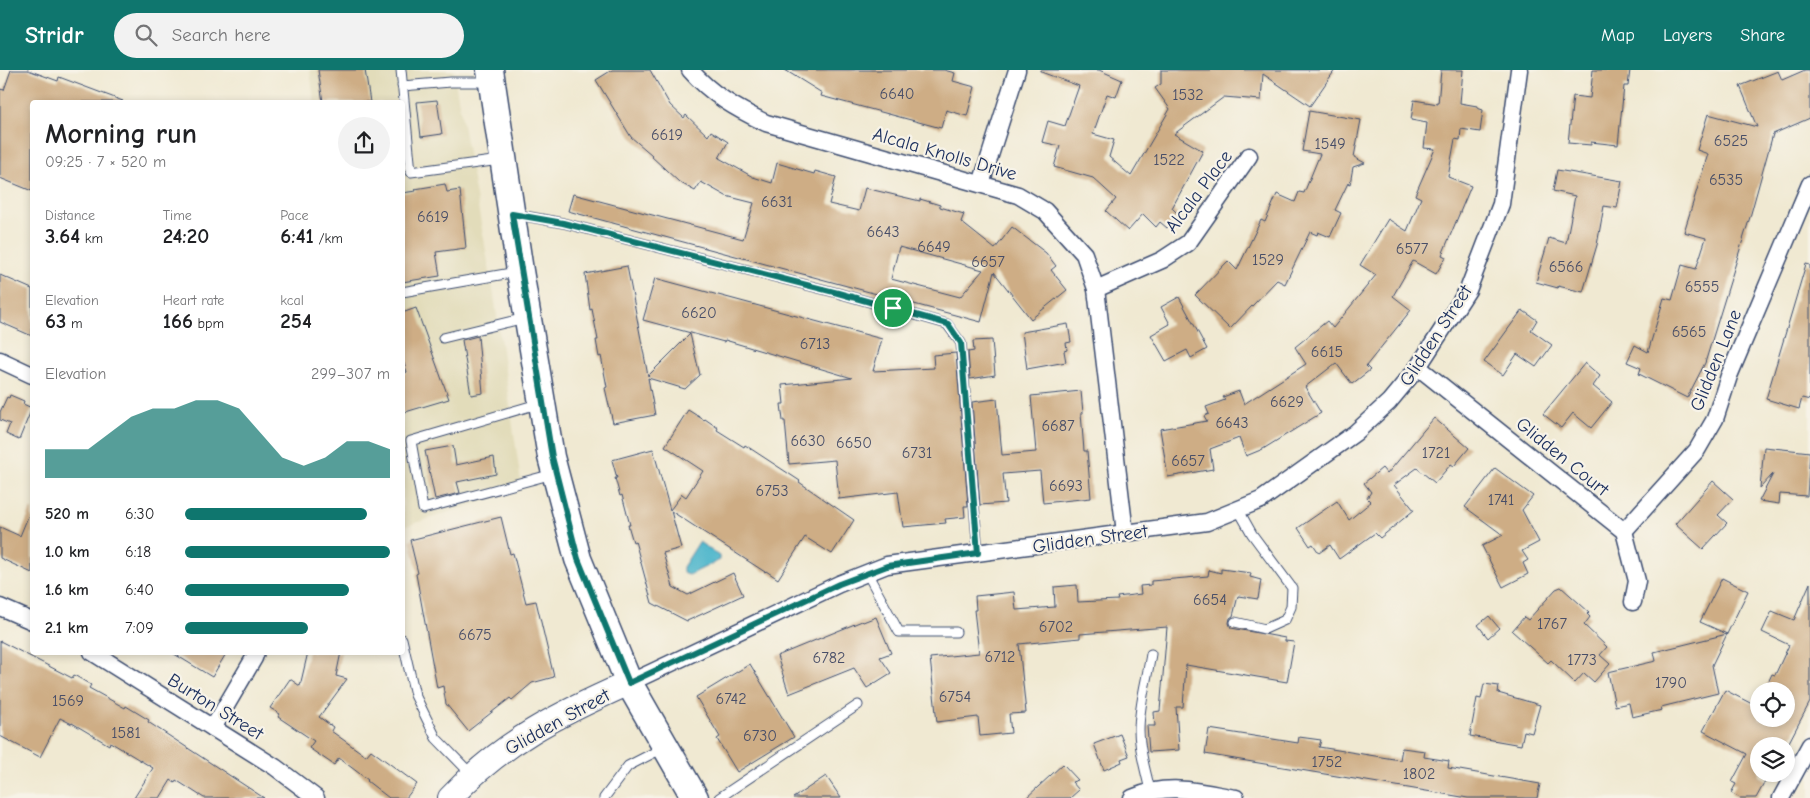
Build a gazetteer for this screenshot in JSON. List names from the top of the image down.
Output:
{
  "streets": {
    "street": [
      "Alcala Knolls Drive",
      "Alcala Place",
      "Glidden Street",
      "Glidden Lane",
      "Glidden Court",
      "Burton Street"
    ]
  },
  "crossings": [
    ["Alcala Knolls Drive", "Alcala Place"],
    ["Alcala Knolls Drive", "Glidden Street"],
    ["Glidden Street", "Glidden Court"],
    ["Glidden Lane", "Glidden Court"]
  ],
  "house_numbers": [
    "6640",
    "1532",
    "6619",
    "6525",
    "1549",
    "1522",
    "6535",
    "6631",
    "6619",
    "6643",
    "6649",
    "6577",
    "1529",
    "6657",
    "6566",
    "6555",
    "6620",
    "6565",
    "6713",
    "6615",
    "6629",
    "6643",
    "6687",
    "6630",
    "6650",
    "6731",
    "1721",
    "6657",
    "6693",
    "6753",
    "1741",
    "6654",
    "1767",
    "6702",
    "6675",
    "6712",
    "6782",
    "1773",
    "1790",
    "6754",
    "6742",
    "1569",
    "1581",
    "6730",
    "1752",
    "1802"
  ],
  "page": {
    "header": "Stridr",
    "search": "Search here",
    "nav": ["Map", "Layers", "Share"],
    "heading": ["Morning run", "09:25 · 7 × 520 m"],
    "stats": [
      ["Distance", "3.64 km"],
      ["Time", "24:20"],
      ["Pace", "6:41 /km"],
      ["Elevation", "63 m"],
      ["Heart rate", "166 bpm"],
      ["kcal", "254"]
    ],
    "chart": ["Elevation", "299–307 m"],
    "list": [
      {
        "name": "520 m",
        "note": "6:30"
      },
      {
        "name": "1.0 km",
        "note": "6:18"
      },
      {
        "name": "1.6 km",
        "note": "6:40"
      },
      {
        "name": "2.1 km",
        "note": "7:09"
      }
    ]
  }
}
